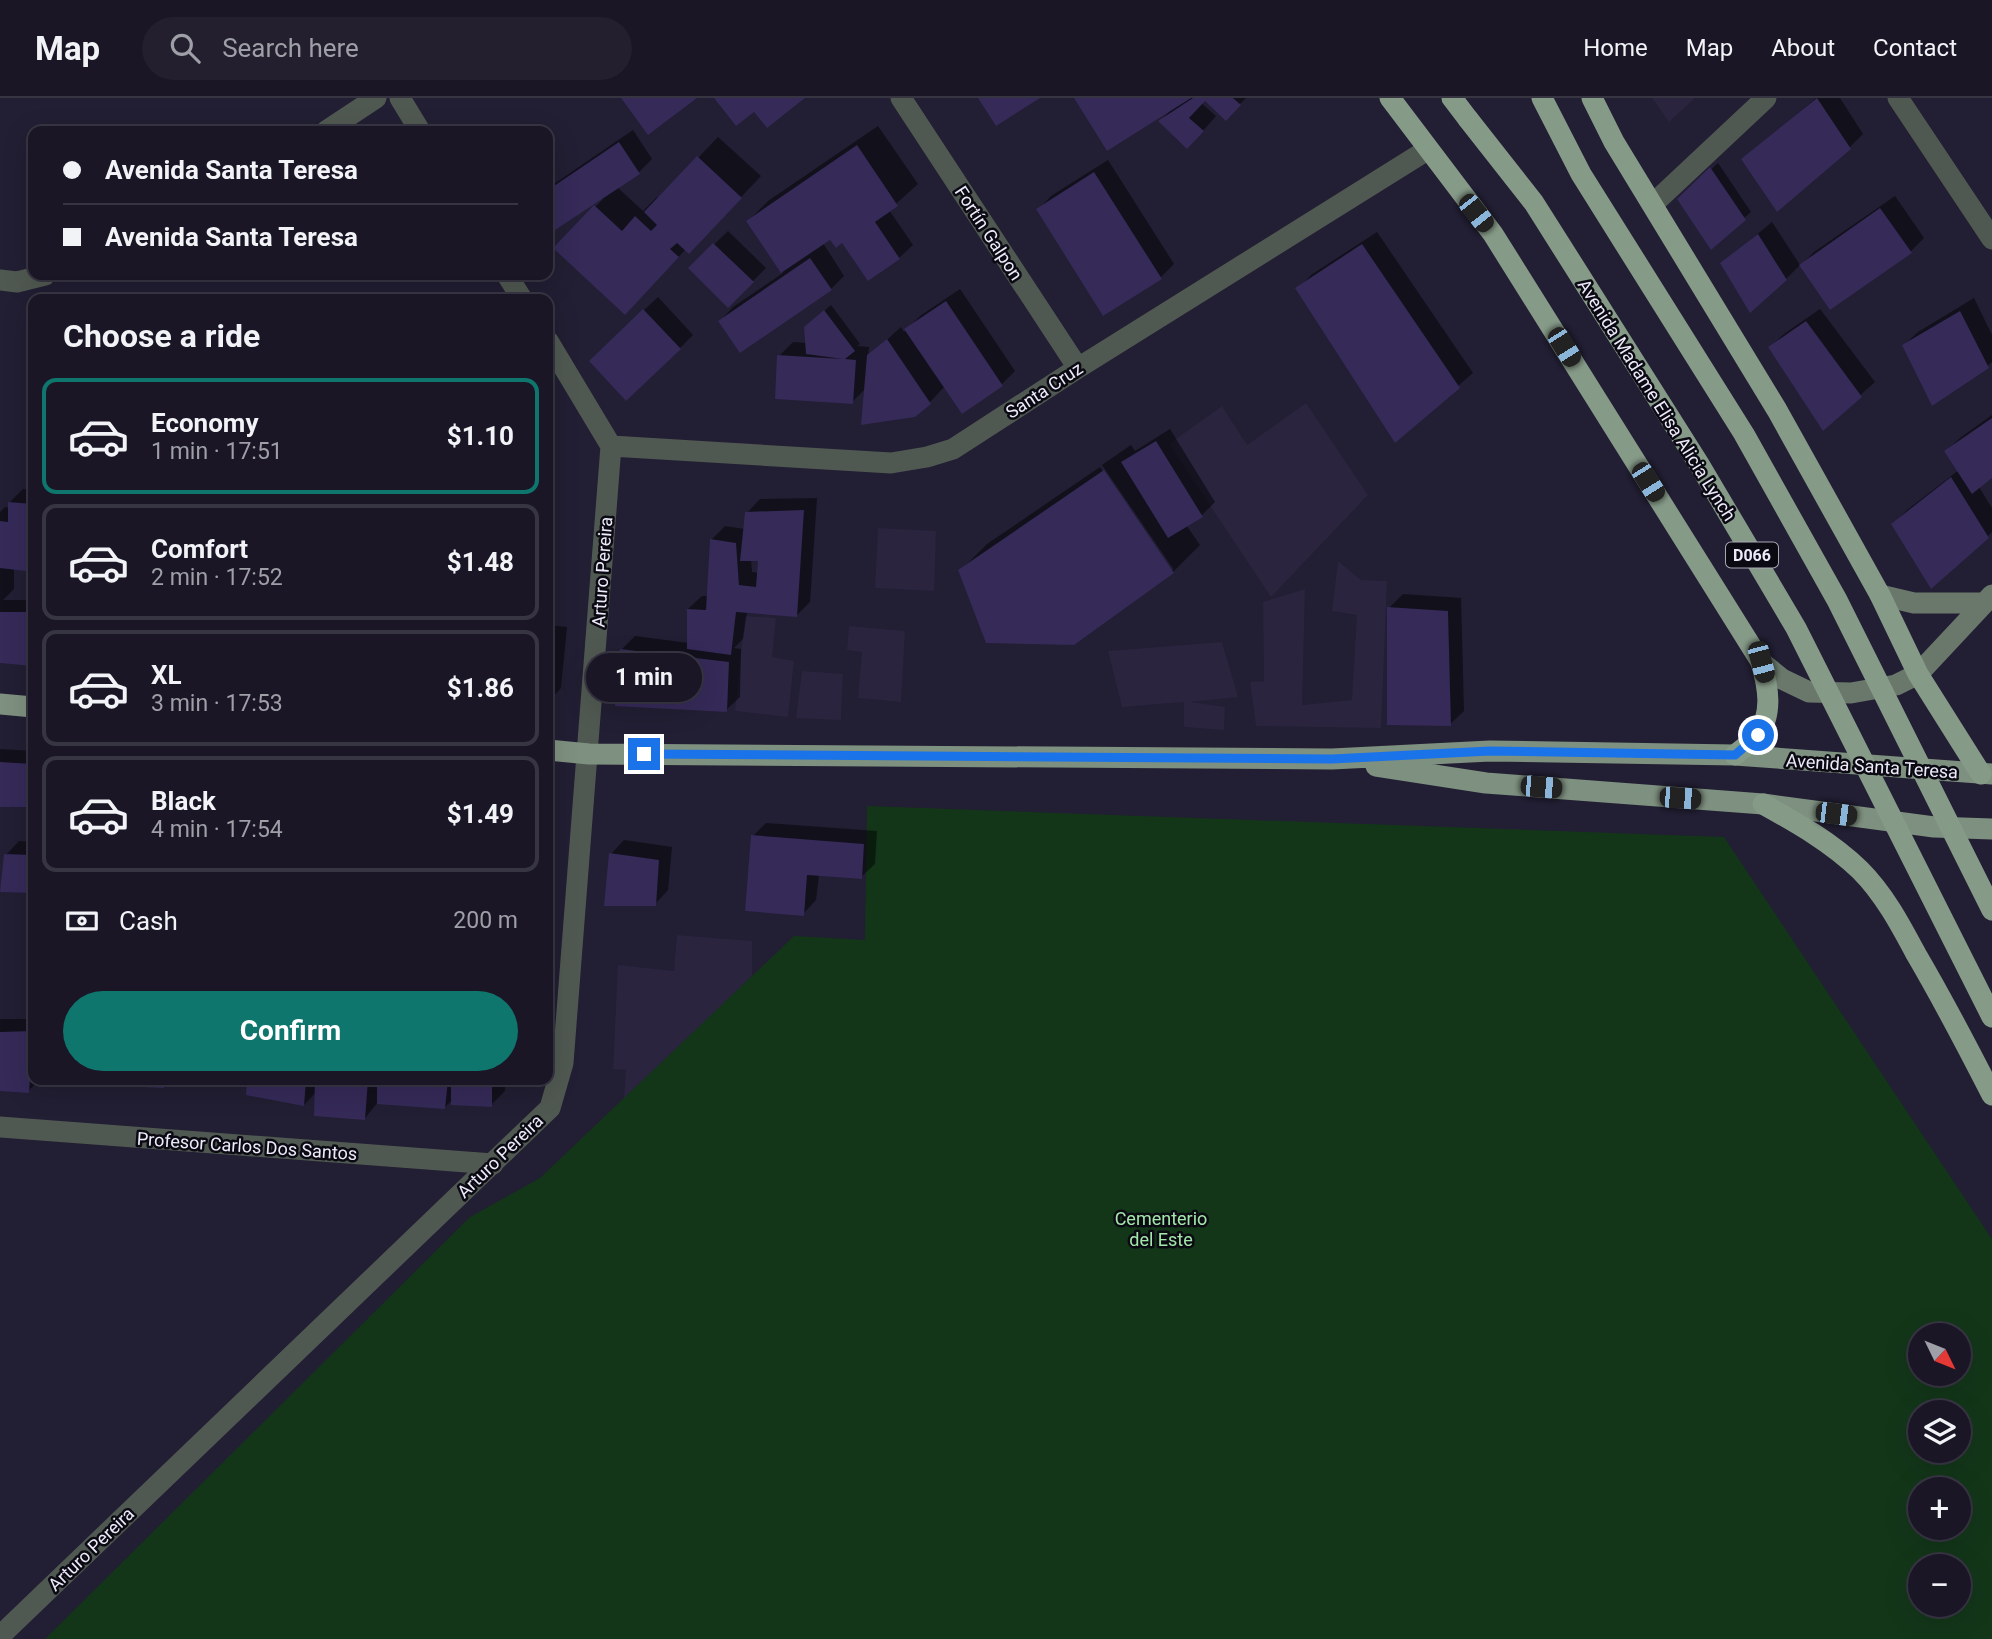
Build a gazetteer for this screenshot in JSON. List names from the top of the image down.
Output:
{
  "streets": {
    "highway": ["Avenida Madame Elisa Alicia Lynch", "D066"],
    "main road": ["Avenida Santa Teresa"],
    "street": [
      "Fortín Galpon",
      "Santa Cruz",
      "Arturo Pereira",
      "Profesor Carlos Dos Santos"
    ]
  },
  "crossings": [
    ["Fortín Galpon", "Santa Cruz"],
    ["Santa Cruz", "Arturo Pereira"],
    ["Arturo Pereira", "Avenida Santa Teresa"],
    ["Arturo Pereira", "Profesor Carlos Dos Santos"]
  ],
  "parks": ["Cementerio del Este"],
  "north": "bottom right",
  "page": {
    "header": "Map",
    "search": "Search here",
    "nav": [
      "Home",
      "Map",
      "About",
      "Contact"
    ],
    "banner": ["Avenida Santa Teresa", "Avenida Santa Teresa"],
    "heading": "Choose a ride",
    "list": [
      {
        "name": "Economy",
        "note": "1 min · 17:51",
        "value": "$1.10"
      },
      {
        "name": "Comfort",
        "note": "2 min · 17:52",
        "value": "$1.48"
      },
      {
        "name": "XL",
        "note": "3 min · 17:53",
        "value": "$1.86"
      },
      {
        "name": "Black",
        "note": "4 min · 17:54",
        "value": "$1.49"
      }
    ],
    "bubble": "1 min",
    "pay": ["Cash", "200 m"],
    "buttons": "Confirm",
    "map_buttons": ["+", "−"]
  }
}
